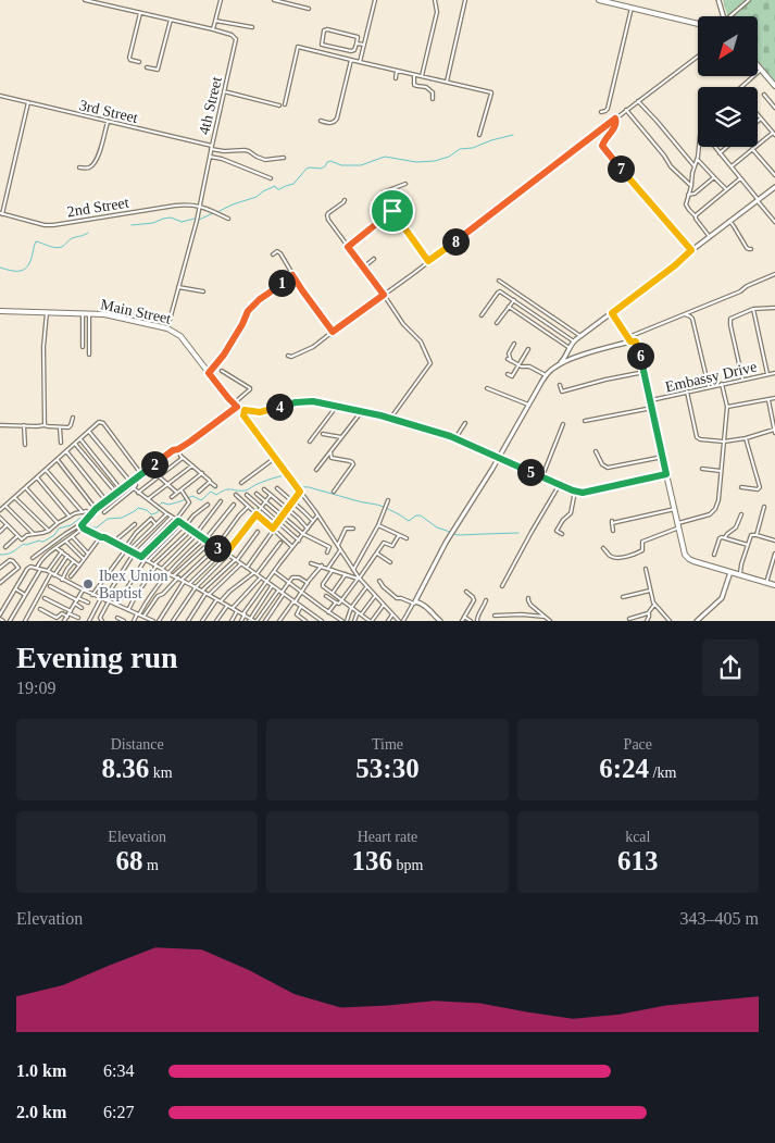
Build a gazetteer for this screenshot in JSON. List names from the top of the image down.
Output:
{
  "streets": {
    "main road": ["Main Street"],
    "street": [
      "4th Street",
      "3rd Street",
      "2nd Street",
      "Embassy Drive"
    ]
  },
  "crossings": [
    ["4th Street", "3rd Street"],
    ["4th Street", "2nd Street"],
    ["4th Street", "Main Street"]
  ],
  "places": ["Ibex Union Baptist"],
  "north": "bottom left",
  "page": {
    "pins": [
      "7",
      "8",
      "1",
      "6",
      "4",
      "2",
      "5",
      "3"
    ],
    "heading": ["Evening run", "19:09"],
    "stats": [
      ["Distance", "8.36 km"],
      ["Time", "53:30"],
      ["Pace", "6:24 /km"],
      ["Elevation", "68 m"],
      ["Heart rate", "136 bpm"],
      ["kcal", "613"]
    ],
    "chart": ["Elevation", "343–405 m"],
    "list": [
      {
        "name": "1.0 km",
        "note": "6:34"
      },
      {
        "name": "2.0 km",
        "note": "6:27"
      }
    ]
  }
}
